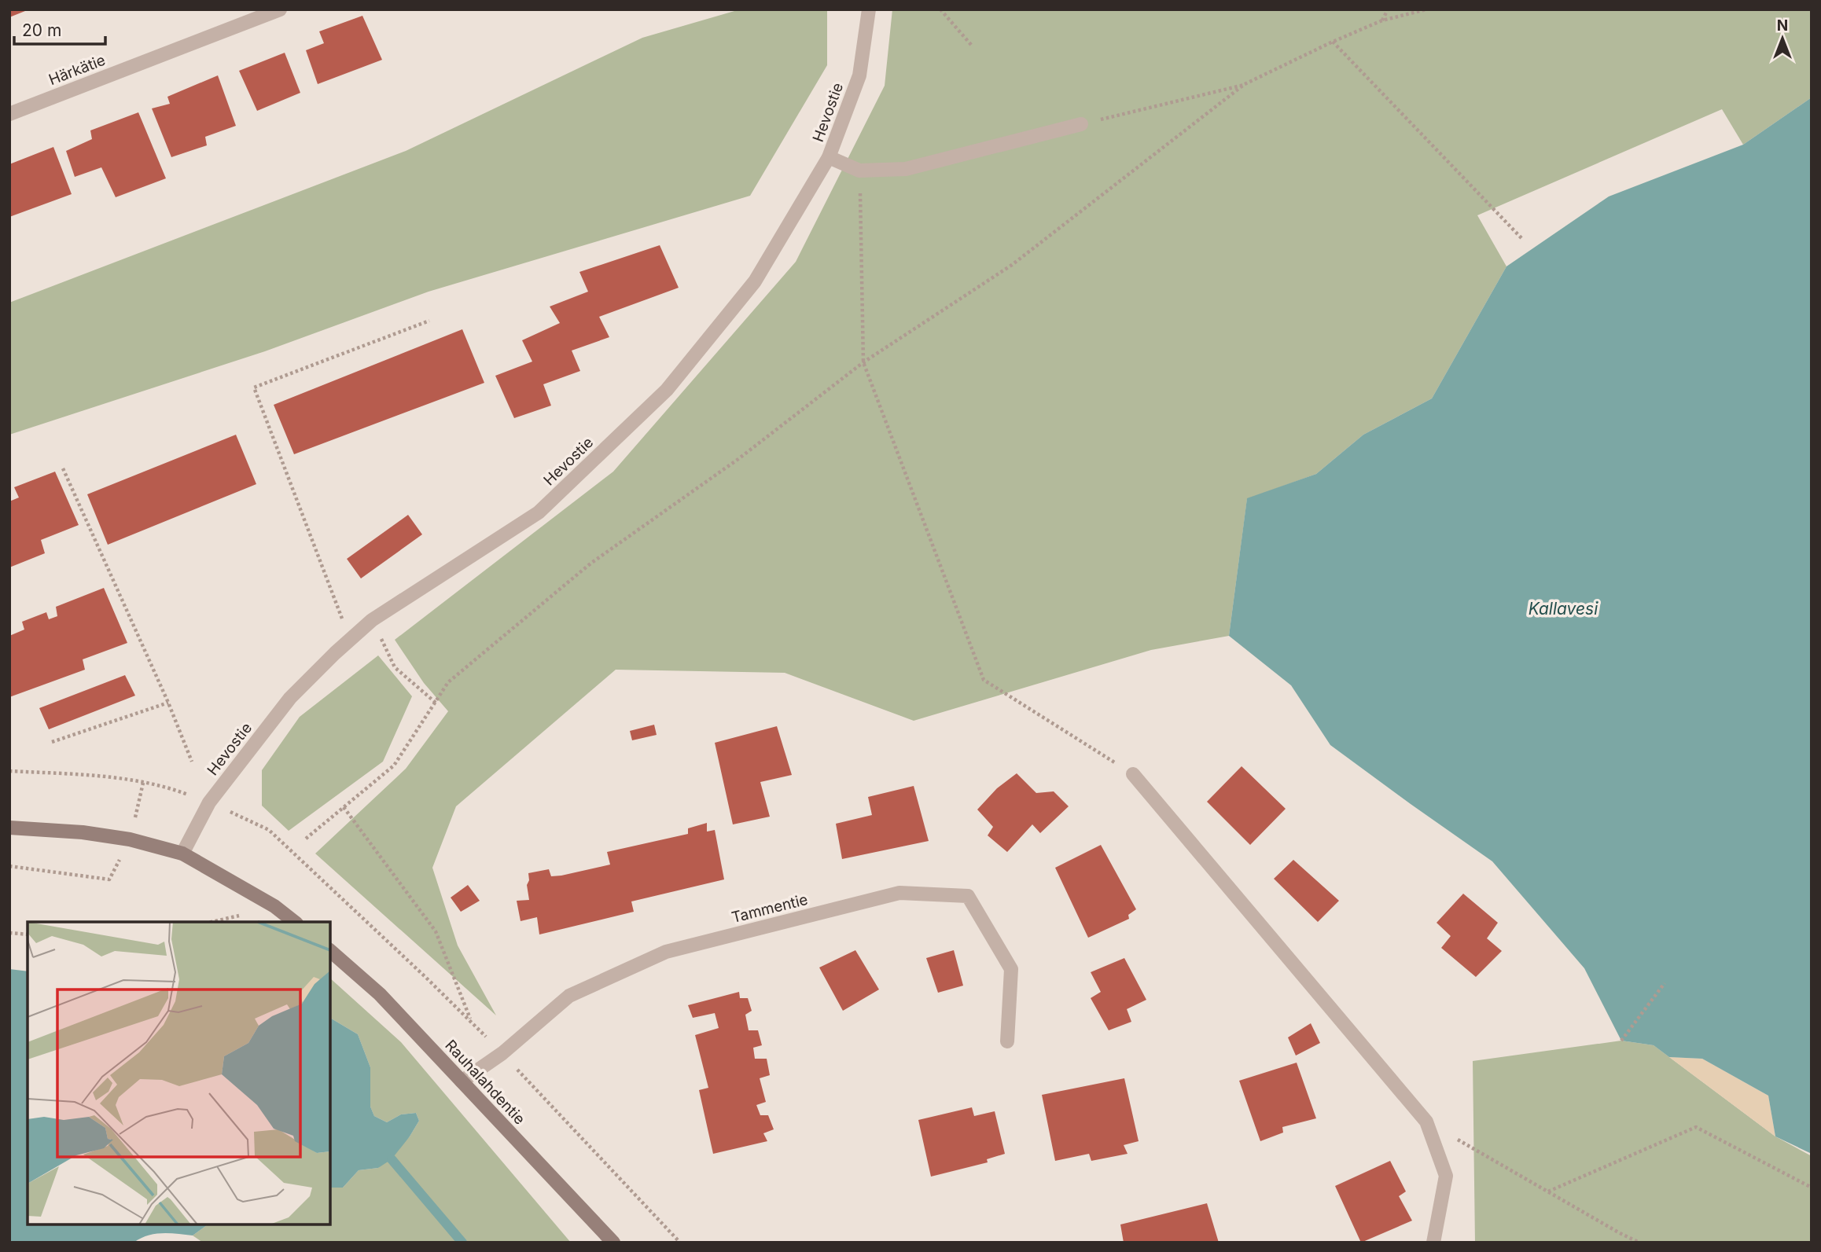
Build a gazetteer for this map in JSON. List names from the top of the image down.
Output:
{
  "streets": {
    "main road": ["Rauhalahdentie"],
    "street": ["Härkätie", "Hevostie", "Tammentie"]
  },
  "crossings": [
    ["Tammentie", "Rauhalahdentie"]
  ],
  "water": ["Kallavesi"],
  "scale_bar": "20 m",
  "north": "top"
}
